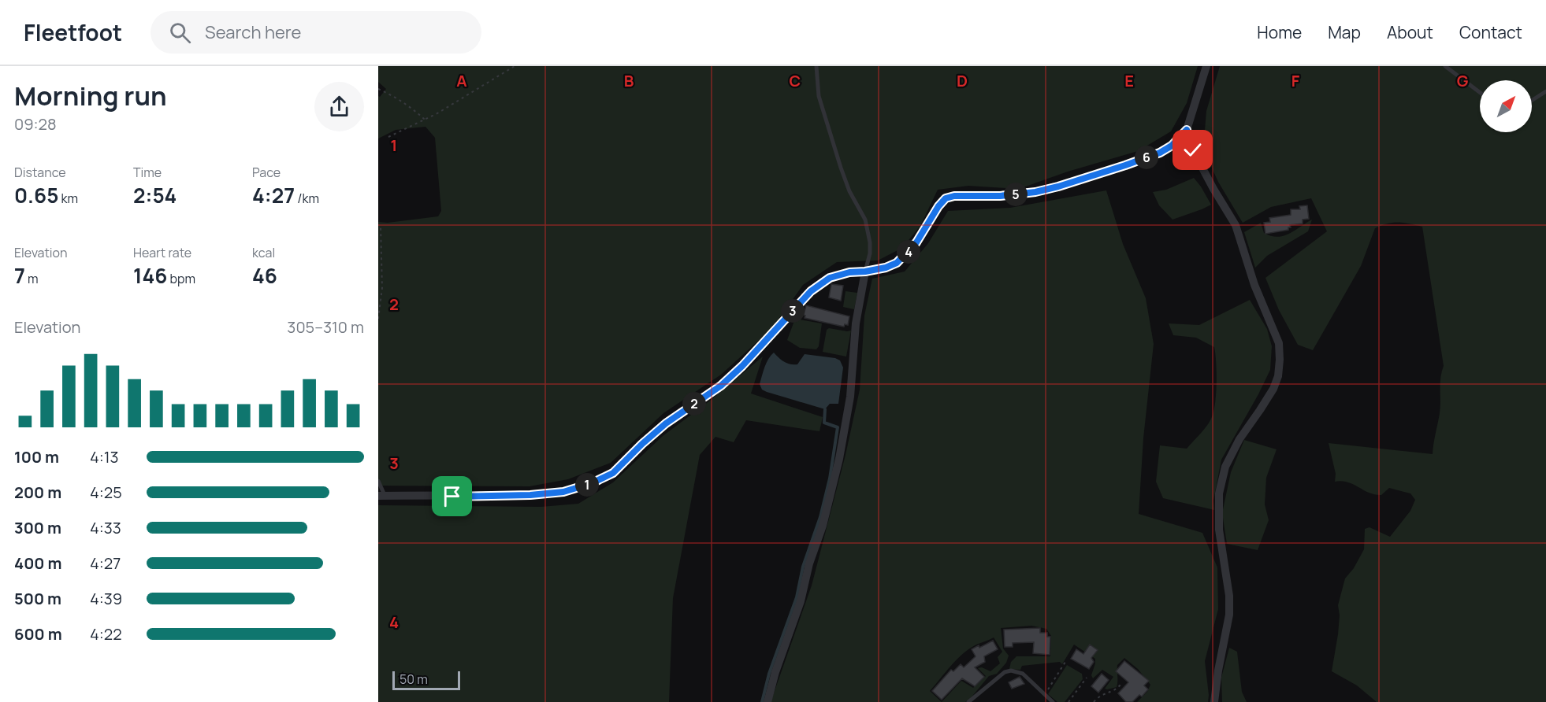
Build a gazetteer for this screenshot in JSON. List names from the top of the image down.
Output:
{
  "scale_bar": "50 m",
  "north": "top right",
  "page": {
    "header": "Fleetfoot",
    "search": "Search here",
    "nav": [
      "Home",
      "Map",
      "About",
      "Contact"
    ],
    "heading": ["Morning run", "09:28"],
    "pins": [
      "6",
      "5",
      "4",
      "3",
      "2",
      "1"
    ],
    "stats": [
      ["Distance", "0.65 km"],
      ["Time", "2:54"],
      ["Pace", "4:27 /km"],
      ["Elevation", "7 m"],
      ["Heart rate", "146 bpm"],
      ["kcal", "46"]
    ],
    "chart": ["Elevation", "305–310 m"],
    "list": [
      {
        "name": "100 m",
        "note": "4:13"
      },
      {
        "name": "200 m",
        "note": "4:25"
      },
      {
        "name": "300 m",
        "note": "4:33"
      },
      {
        "name": "400 m",
        "note": "4:27"
      },
      {
        "name": "500 m",
        "note": "4:39"
      },
      {
        "name": "600 m",
        "note": "4:22"
      }
    ],
    "scale": "50 m"
  },
  "grid": {
    "columns": [
      "A",
      "B",
      "C",
      "D",
      "E",
      "F",
      "G"
    ],
    "rows": [
      "1",
      "2",
      "3",
      "4"
    ]
  }
}
